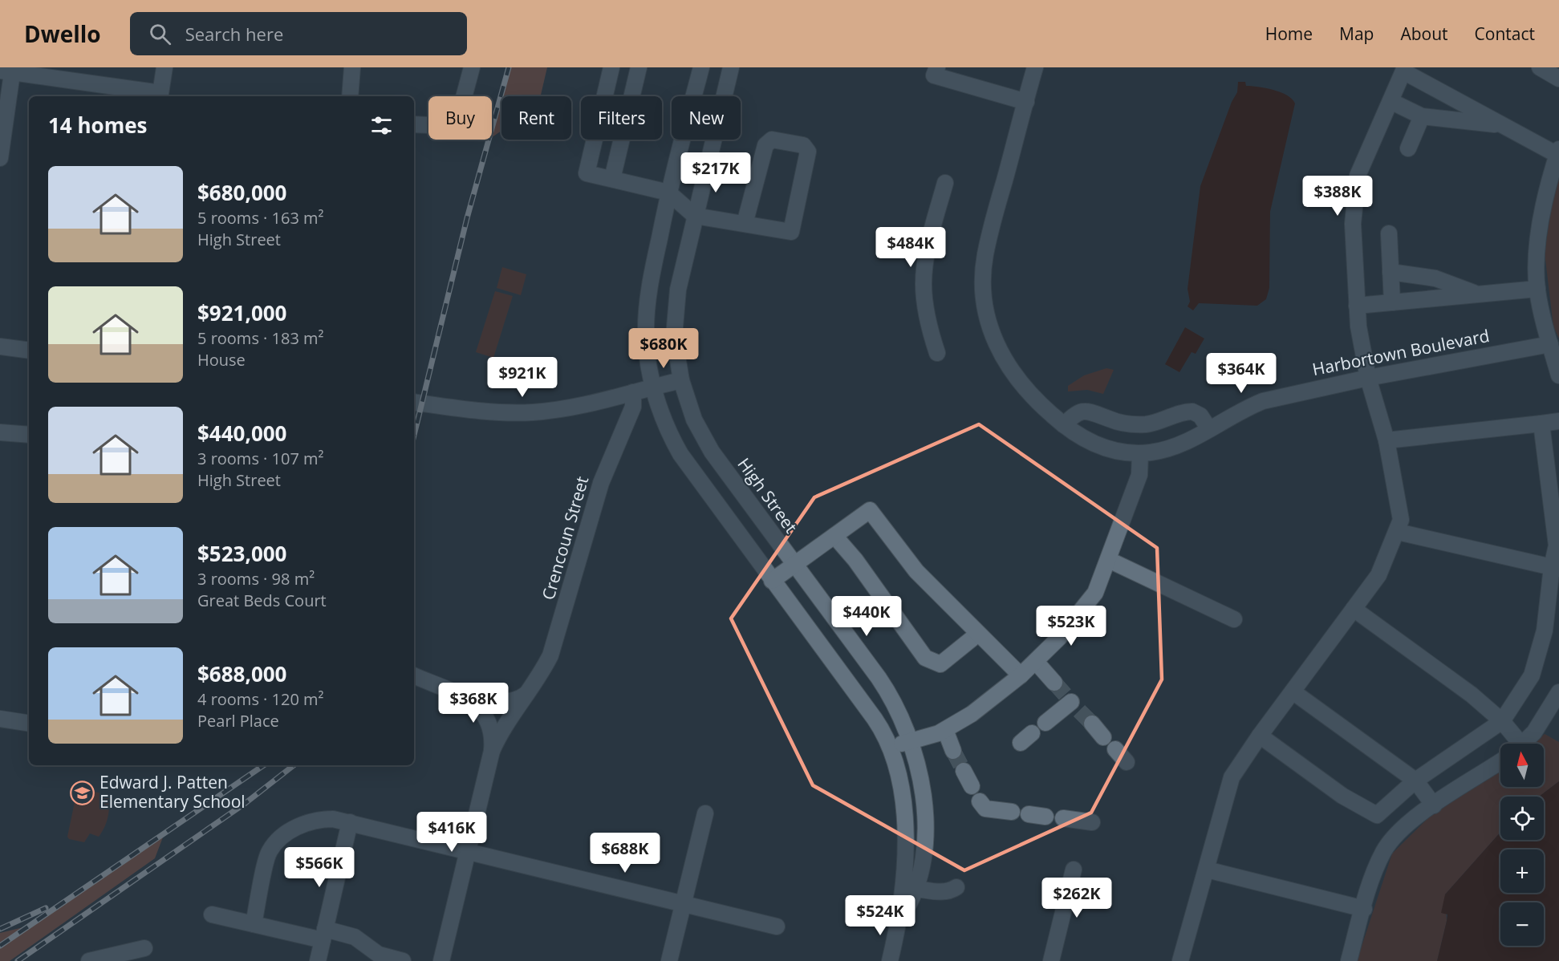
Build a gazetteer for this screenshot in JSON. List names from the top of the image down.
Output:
{
  "streets": {
    "street": ["Harbortown Boulevard", "High Street", "Crencoun Street"]
  },
  "places": {
    "school or university": ["Edward J. Patten Elementary School"]
  },
  "north": "top",
  "page": {
    "header": "Dwello",
    "search": "Search here",
    "nav": [
      "Home",
      "Map",
      "About",
      "Contact"
    ],
    "chip": [
      "Buy",
      "Rent",
      "Filters",
      "New"
    ],
    "heading": "14 homes",
    "price": [
      "$217K",
      "$388K",
      "$484K",
      "$680K",
      "$364K",
      "$921K",
      "$440K",
      "$523K",
      "$368K",
      "$416K",
      "$688K",
      "$566K",
      "$262K",
      "$524K"
    ],
    "list": [
      {
        "name": "$680,000",
        "note": "5 rooms · 163 m² · High Street"
      },
      {
        "name": "$921,000",
        "note": "5 rooms · 183 m² · House"
      },
      {
        "name": "$440,000",
        "note": "3 rooms · 107 m² · High Street"
      },
      {
        "name": "$523,000",
        "note": "3 rooms · 98 m² · Great Beds Court"
      },
      {
        "name": "$688,000",
        "note": "4 rooms · 120 m² · Pearl Place"
      }
    ],
    "map_buttons": ["+", "−"]
  }
}
